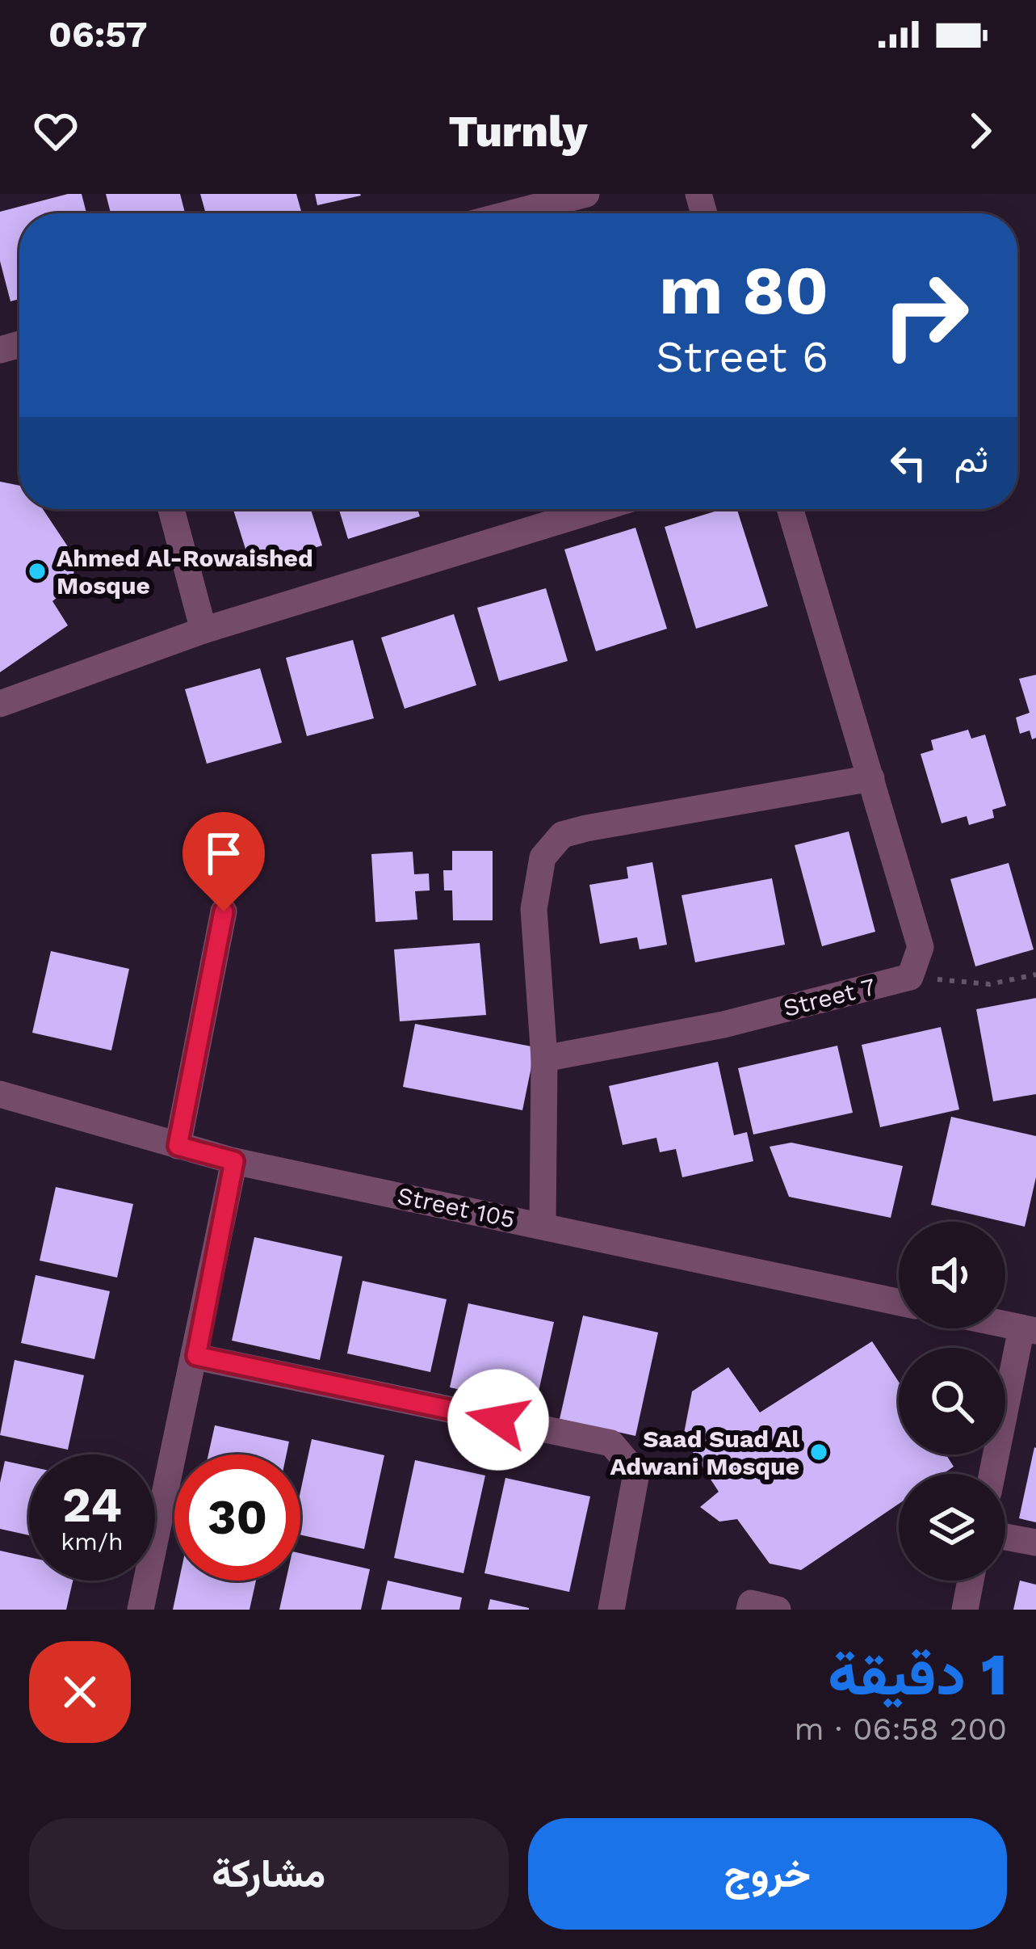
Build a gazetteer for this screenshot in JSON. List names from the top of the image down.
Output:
{
  "streets": {
    "street": ["Street 7", "Street 105"]
  },
  "places": ["Ahmed Al-Rowaished Mosque", "Saad Suad Al Adwani Mosque"],
  "page": {
    "status": "06:57",
    "header": "Turnly",
    "turn": ["80 m", "Street 6"],
    "then": "ثم",
    "speed": "24 km/h",
    "limit": "30",
    "heading": ["1 دقيقة", "200 m · 06:58"],
    "buttons": ["خروج", "مشاركة"]
  }
}
